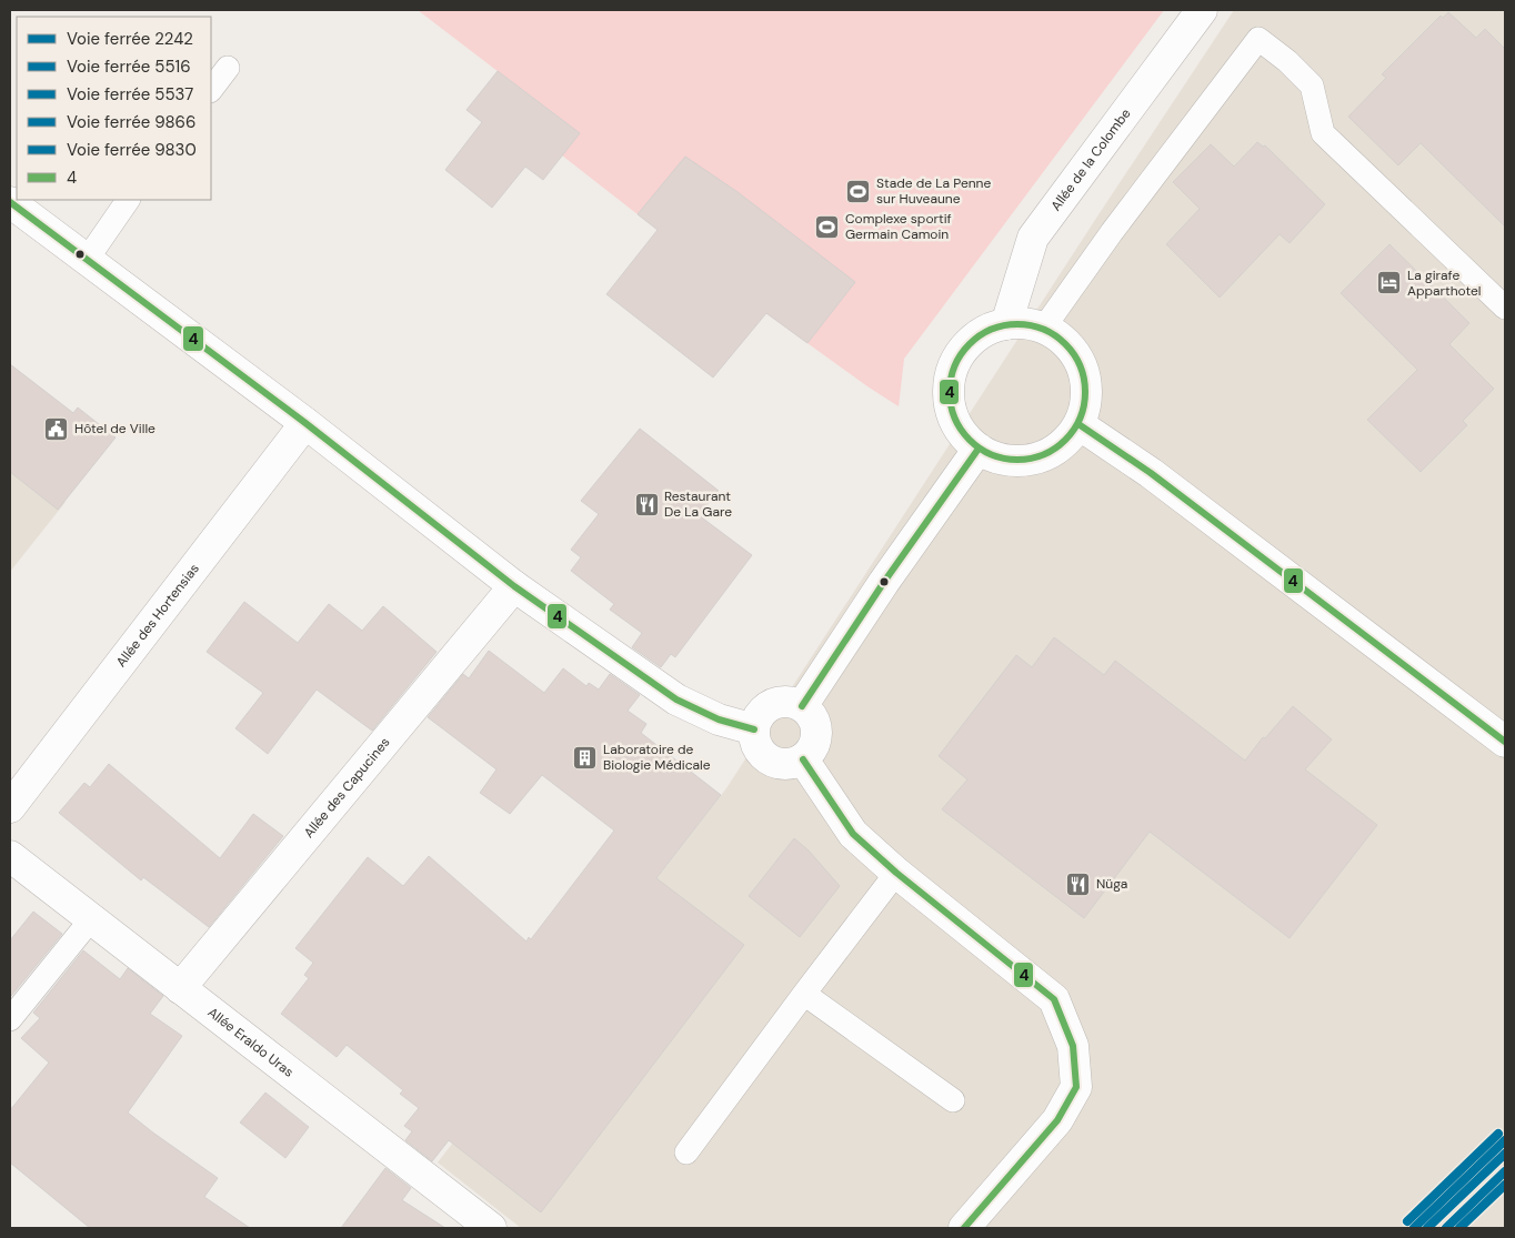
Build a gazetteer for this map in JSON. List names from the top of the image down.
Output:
{
  "streets": {
    "street": [
      "Allée de la Colombe",
      "Allée des Hortensias",
      "Allée des Capucines",
      "Allée Eraldo Uras"
    ]
  },
  "crossings": [
    ["Allée des Capucines", "Allée Eraldo Uras"]
  ],
  "places": {
    "sports": ["Stade de La Penne sur Huveaune", "Complexe sportif Germain Camoin"],
    "hotel": ["La girafe Apparthotel"],
    "public building": ["Hôtel de Ville"],
    "restaurant": ["Restaurant De La Gare", "Nüga"],
    "building": ["Laboratoire de Biologie Médicale"]
  },
  "lines": [
    "transit line 4",
    "rail line 9866",
    "rail line 2242",
    "rail line 5516",
    "rail line 5537",
    "rail line 9830"
  ],
  "legend": [
    "Voie ferrée 2242",
    "Voie ferrée 5516",
    "Voie ferrée 5537",
    "Voie ferrée 9866",
    "Voie ferrée 9830",
    "4"
  ]
}
